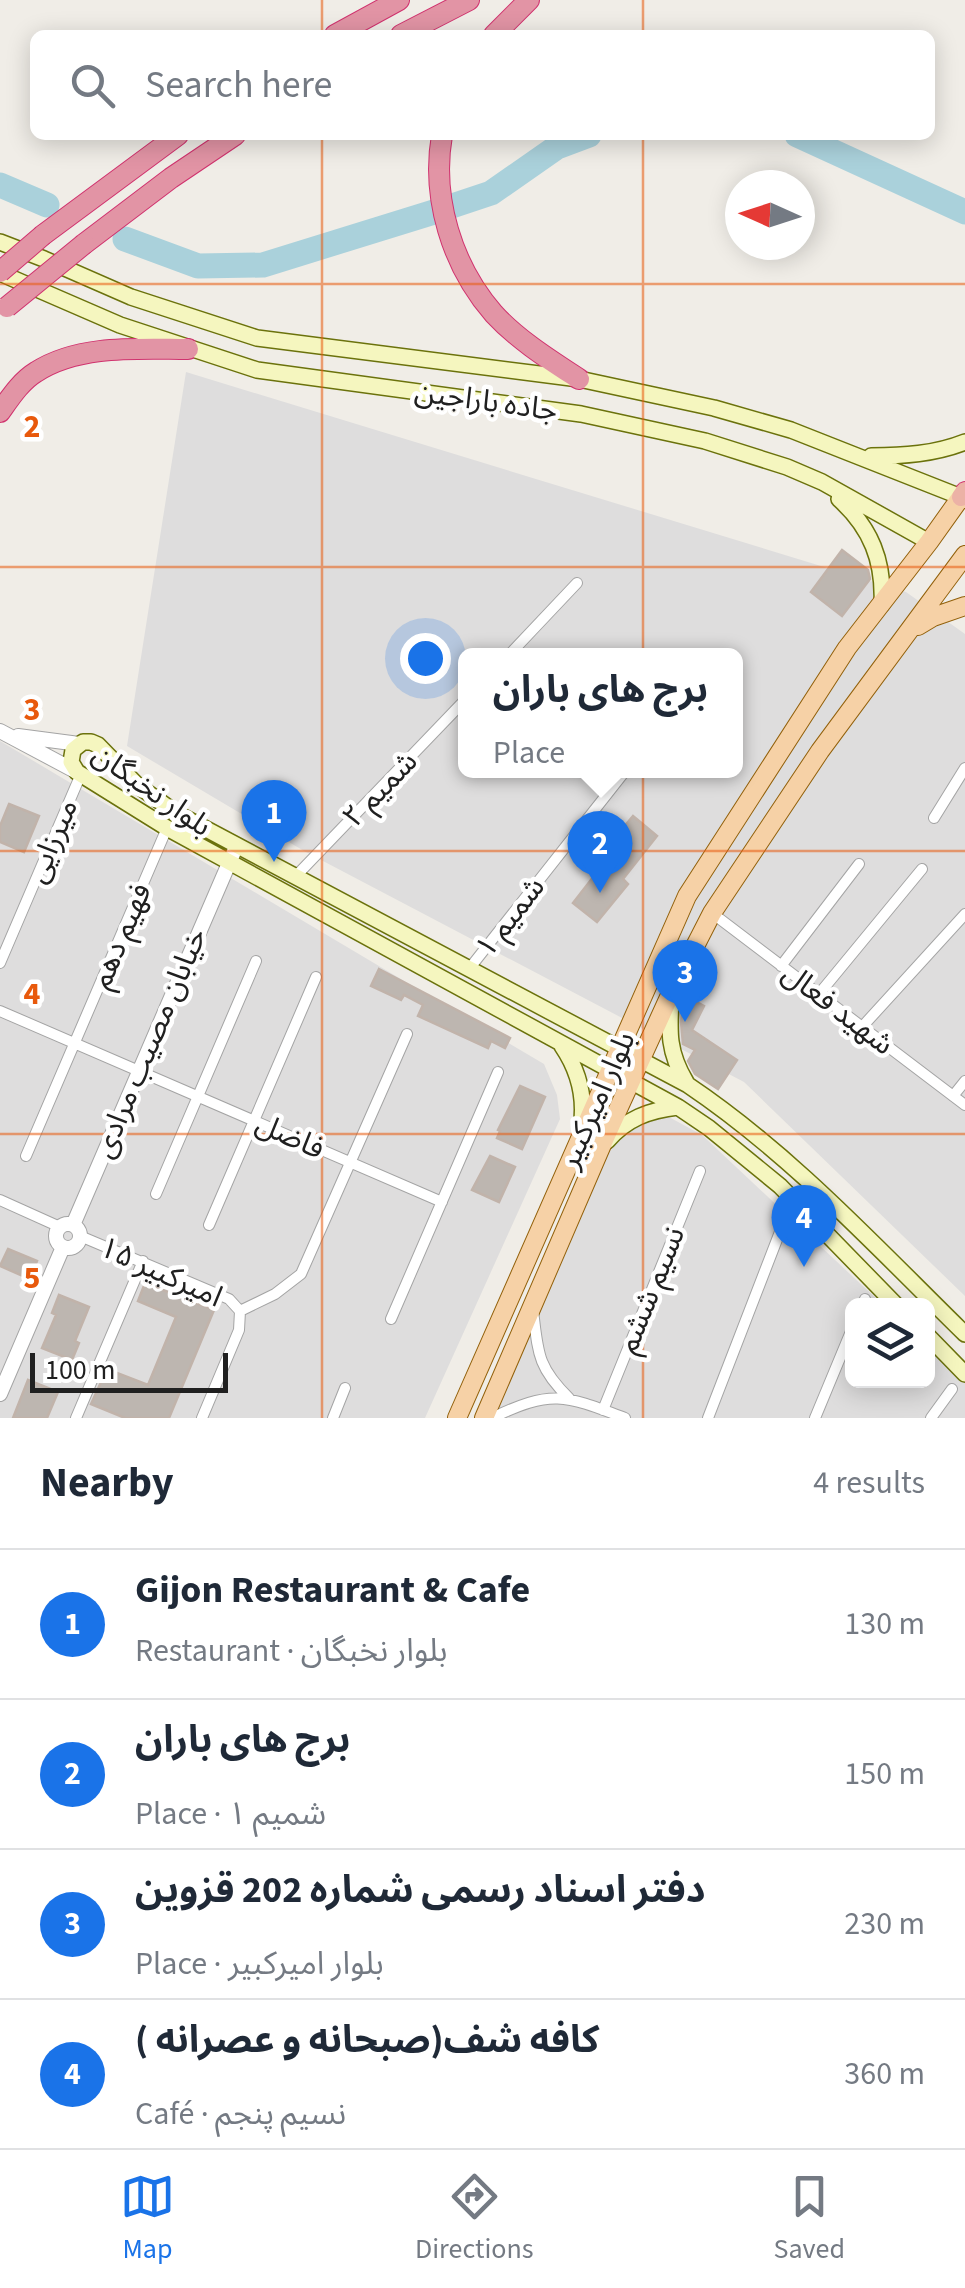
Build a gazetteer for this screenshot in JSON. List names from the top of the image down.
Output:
{
  "streets": {
    "main road": ["جاده باراجین", "بلوار نخبگان", "بلوار امیرکبیر"],
    "street": [
      "شمیم ۲",
      "میرزایی",
      "شمیم ۱",
      "فهیم دهم",
      "شهید فعال",
      "خیابان مصیب مرادی",
      "فاضل",
      "امیرکبیر ۱۵",
      "نسیم ششم"
    ]
  },
  "crossings": [
    ["جاده باراجین", "بلوار امیرکبیر"],
    ["شمیم ۲", "بلوار نخبگان"],
    ["بلوار نخبگان", "میرزایی"],
    ["بلوار نخبگان", "شمیم ۱"],
    ["بلوار نخبگان", "فهیم دهم"],
    ["بلوار نخبگان", "خیابان مصیب مرادی"],
    ["بلوار نخبگان", "بلوار امیرکبیر"],
    ["فهیم دهم", "فاضل"],
    ["شهید فعال", "بلوار امیرکبیر"],
    ["خیابان مصیب مرادی", "فاضل"],
    ["خیابان مصیب مرادی", "امیرکبیر ۱۵"]
  ],
  "scale_bar": "100 m",
  "north": "left",
  "page": {
    "search": "Search here",
    "popup": ["برج های باران", "Place"],
    "pins": [
      "1",
      "2",
      "3",
      "4"
    ],
    "scale": "100 m",
    "heading": ["Nearby", "4 results"],
    "list": [
      {
        "mark": "1",
        "name": "Gijon Restaurant & Cafe",
        "note": "Restaurant · بلوار نخبگان",
        "value": "130 m"
      },
      {
        "mark": "2",
        "name": "برج های باران",
        "note": "Place · شمیم ۱",
        "value": "150 m"
      },
      {
        "mark": "3",
        "name": "دفتر اسناد رسمی شماره 202 قزوین",
        "note": "Place · بلوار امیرکبیر",
        "value": "230 m"
      },
      {
        "mark": "4",
        "name": "کافه شف(صبحانه و عصرانه )",
        "note": "Café · نسیم پنجم",
        "value": "360 m"
      }
    ],
    "nav": ["Map", "Directions", "Saved"]
  },
  "grid": {
    "rows": [
      "2",
      "3",
      "4",
      "5"
    ]
  }
}
